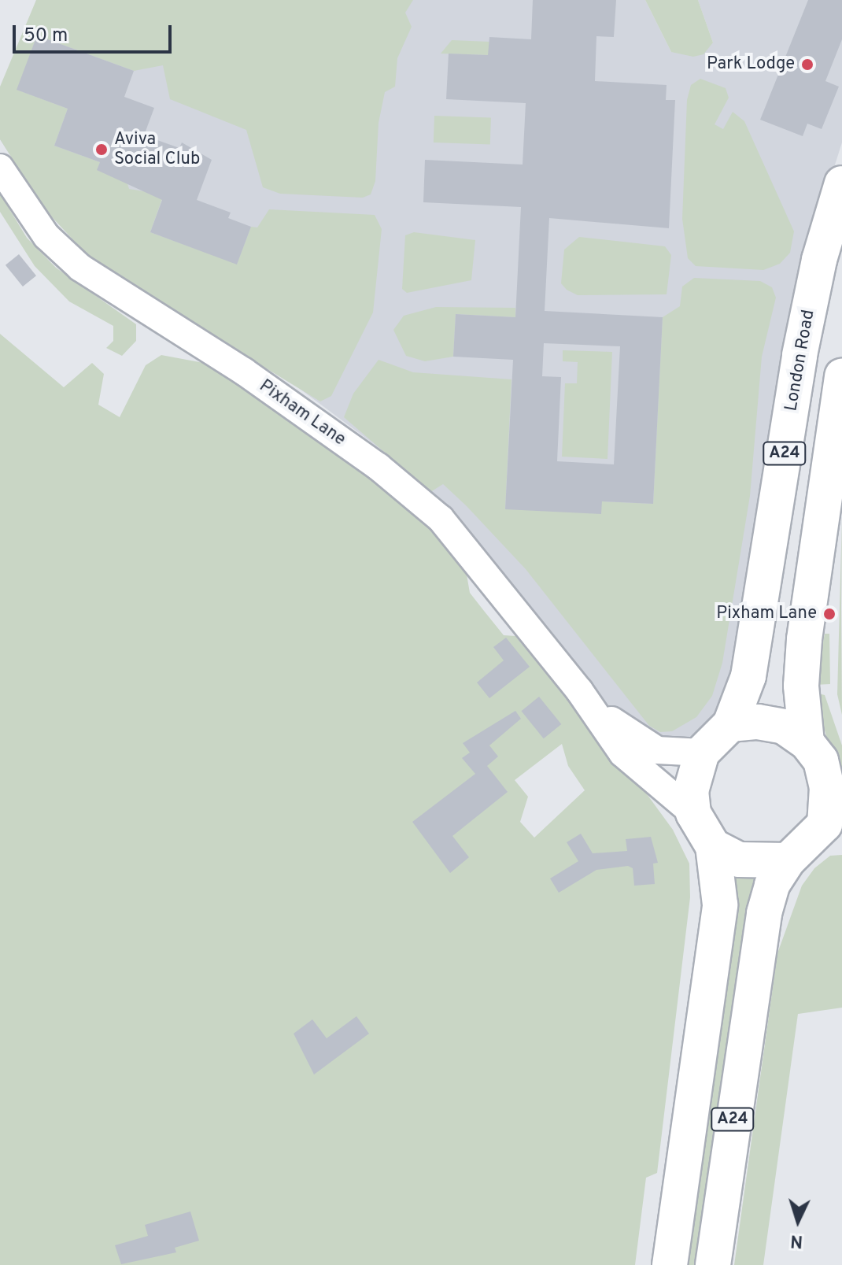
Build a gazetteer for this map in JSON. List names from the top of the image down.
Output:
{
  "streets": {
    "highway": ["London Road", "A24"],
    "main road": ["Pixham Lane"]
  },
  "crossings": [
    ["London Road", "Pixham Lane"],
    ["London Road", "A24"],
    ["Pixham Lane", "A24"]
  ],
  "places": ["Park Lodge", "Aviva Social Club", "Pixham Lane"],
  "scale_bar": "50 m",
  "north": "bottom"
}
